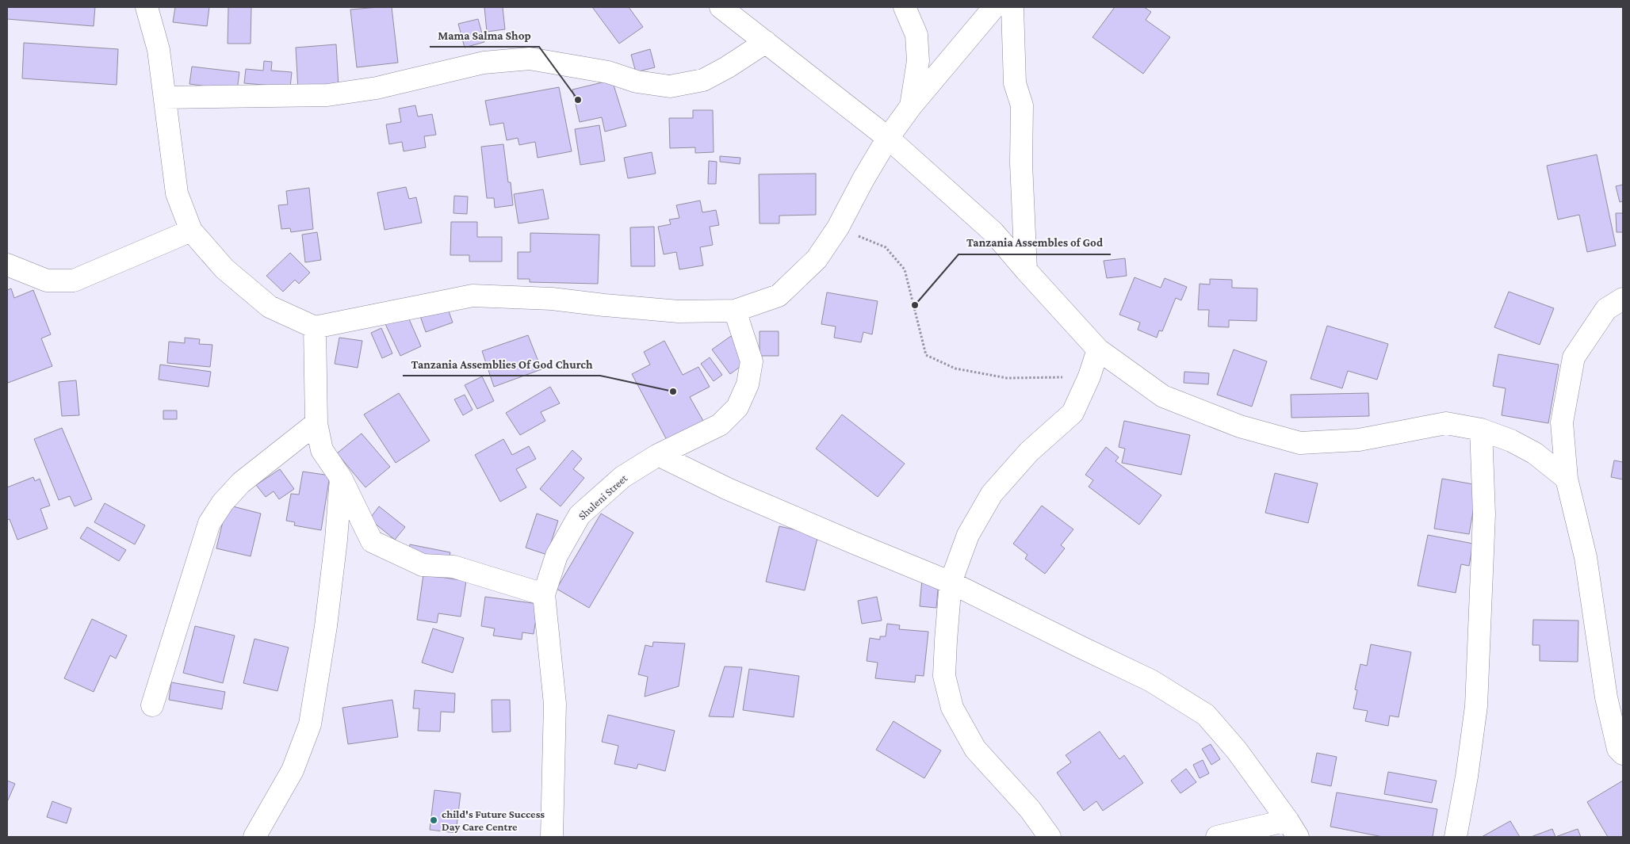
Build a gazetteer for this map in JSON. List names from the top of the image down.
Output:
{
  "streets": {
    "street": ["Shuleni Street"]
  },
  "places": [
    "Mama Salma Shop",
    "Tanzania Assembles of God",
    "Tanzania Assemblies Of God Church",
    "child's Future Success Day Care Centre"
  ]
}
